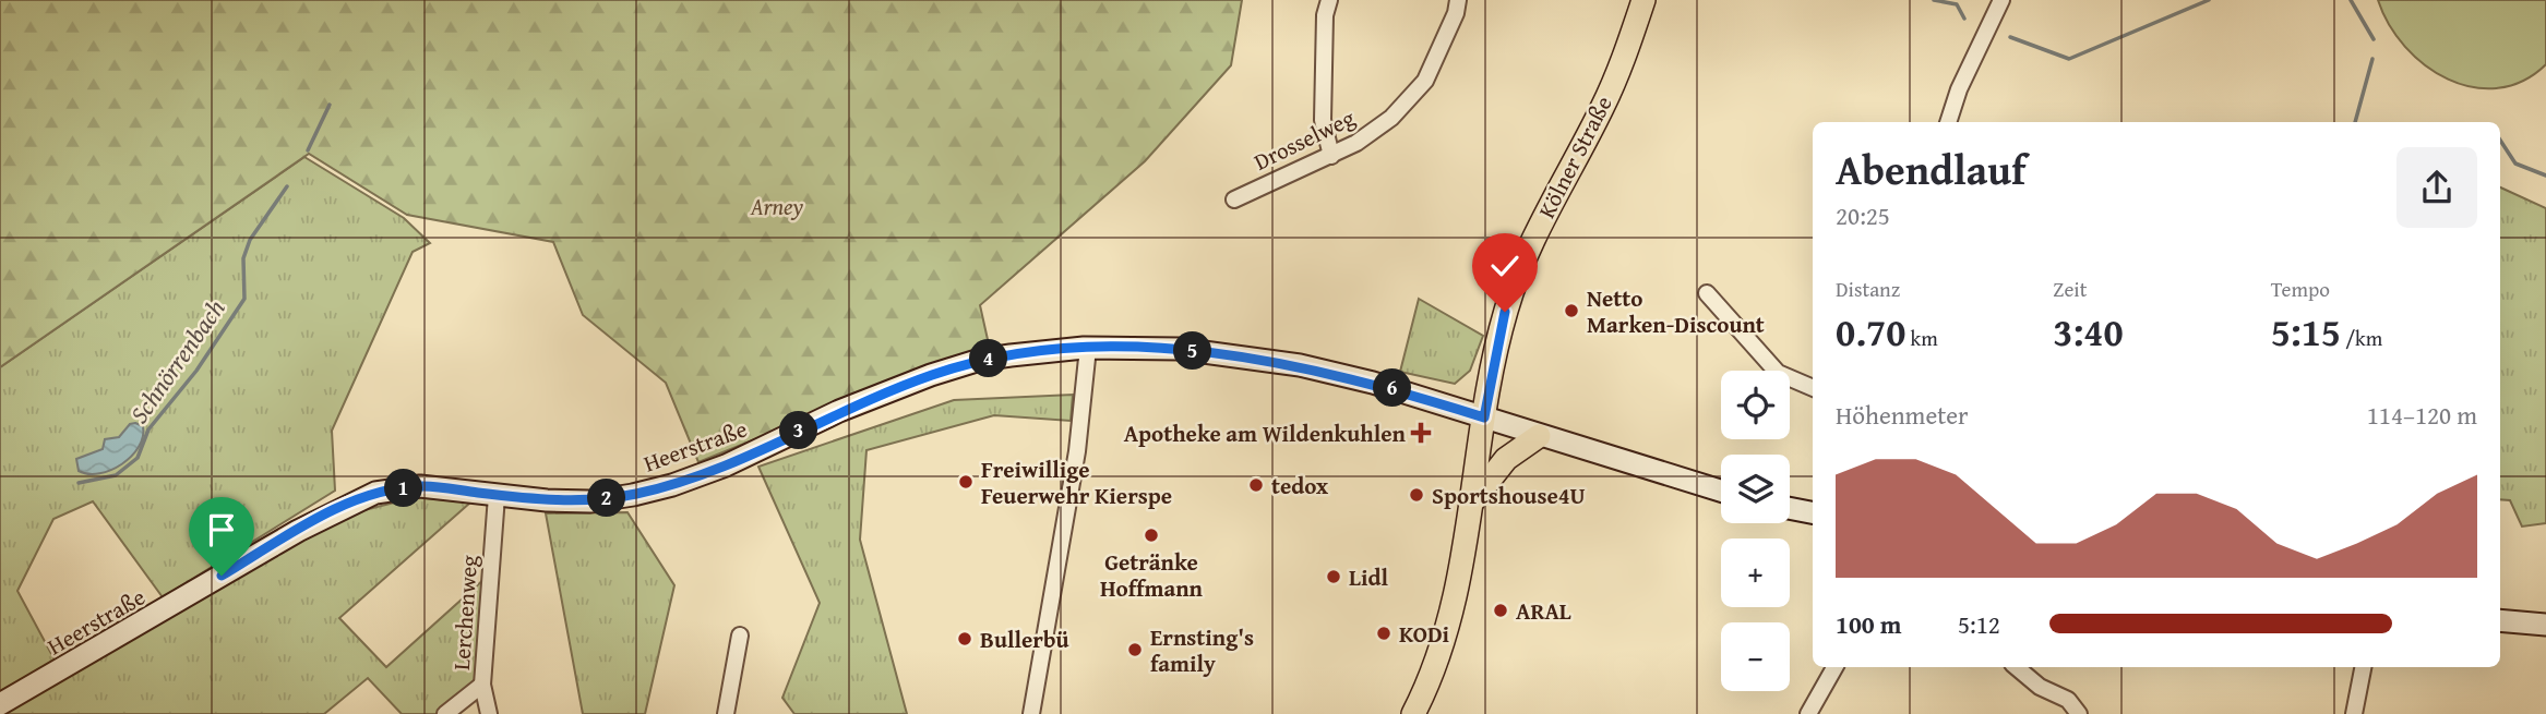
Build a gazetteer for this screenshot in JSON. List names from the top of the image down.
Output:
{
  "streets": {
    "main road": ["Kölner Straße", "Heerstraße"],
    "street": ["Drosselweg", "Lerchenweg"]
  },
  "crossings": [
    ["Kölner Straße", "Heerstraße"],
    ["Heerstraße", "Lerchenweg"]
  ],
  "water": ["Schnörrenbach"],
  "parks": ["Arney"],
  "places": {
    "other": [
      "Netto Marken-Discount",
      "Freiwillige Feuerwehr Kierspe",
      "tedox",
      "Sportshouse4U",
      "Getränke Hoffmann",
      "Lidl",
      "ARAL",
      "KODi",
      "Bullerbü",
      "Ernsting's family"
    ],
    "health": ["Apotheke am Wildenkuhlen"]
  },
  "page": {
    "heading": ["Abendlauf", "20:25"],
    "stats": [
      ["Distanz", "0.70 km"],
      ["Zeit", "3:40"],
      ["Tempo", "5:15 /km"]
    ],
    "pins": [
      "5",
      "4",
      "6",
      "3",
      "1",
      "2"
    ],
    "map_buttons": ["+", "−"],
    "chart": ["Höhenmeter", "114–120 m"],
    "list": [
      {
        "name": "100 m",
        "note": "5:12"
      }
    ]
  }
}
